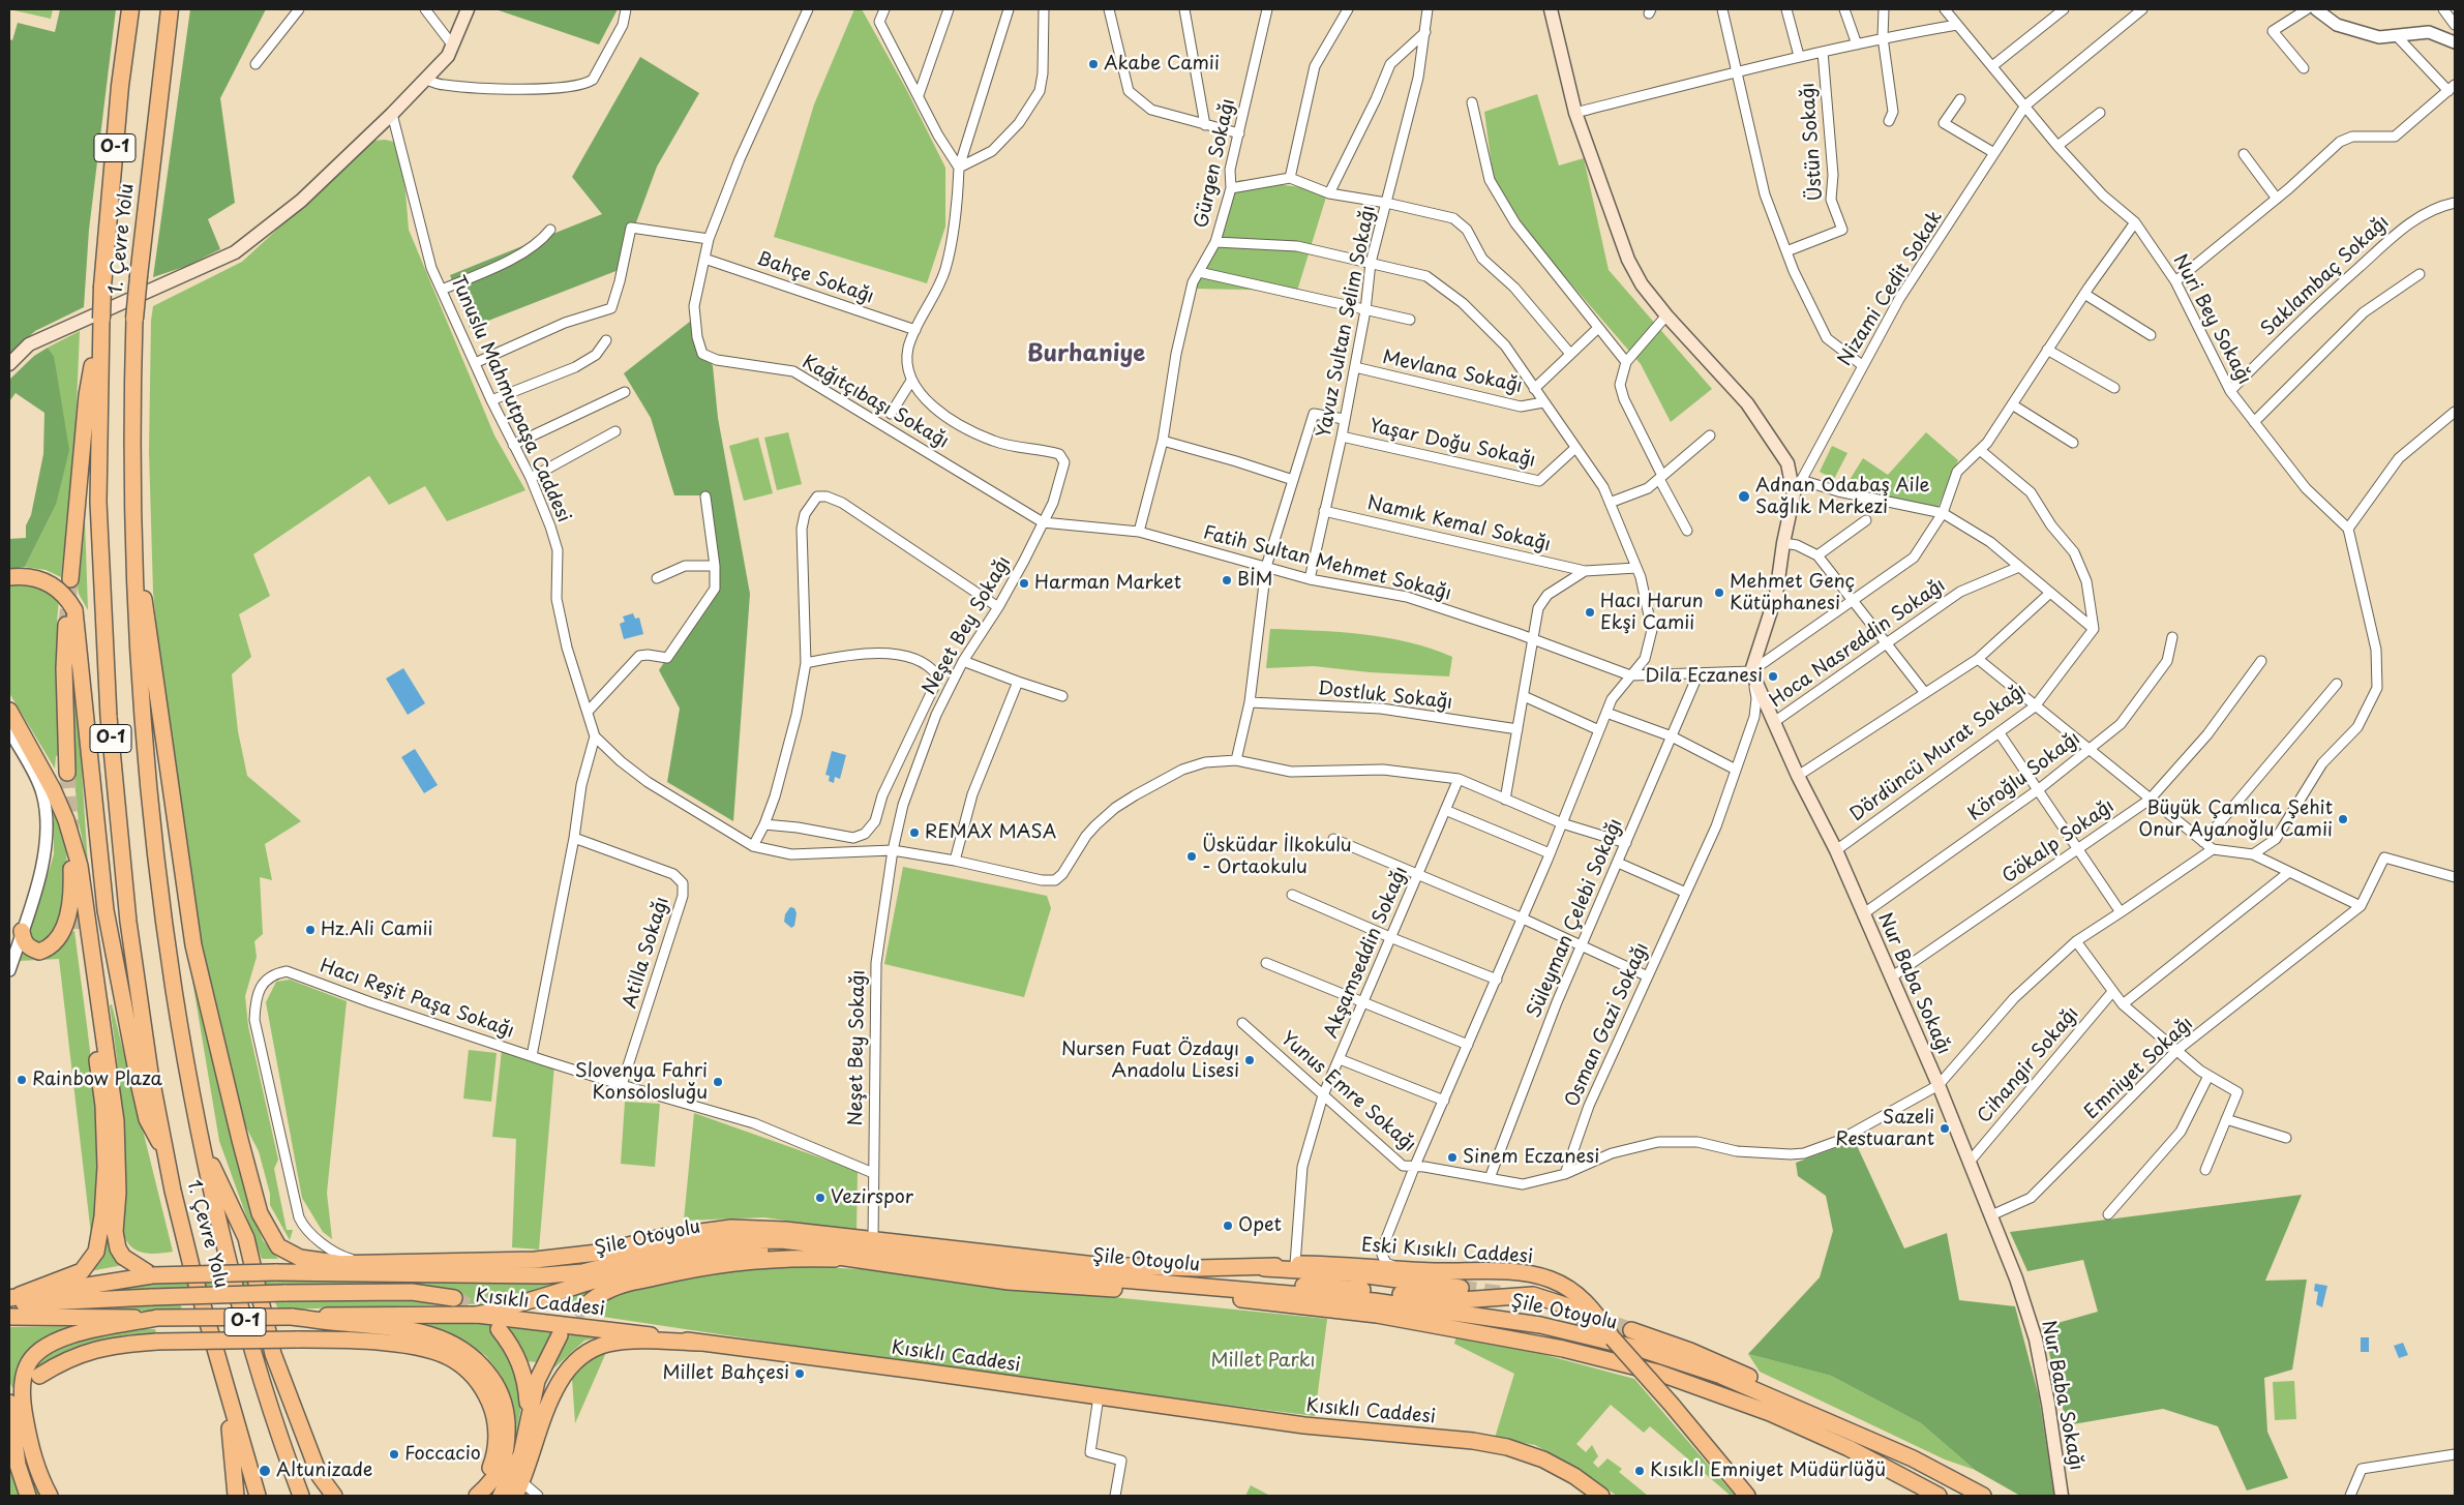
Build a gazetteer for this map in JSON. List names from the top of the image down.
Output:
{
  "streets": {
    "highway": ["O-1", "1. Çevre Yolu"],
    "main road": [
      "Nur Baba Sokağı",
      "Şile Otoyolu",
      "Eski Kısıklı Caddesi",
      "Kısıklı Caddesi"
    ],
    "street": [
      "Üstün Sokağı",
      "Gürgen Sokağı",
      "Saklambaç Sokağı",
      "Bahçe Sokağı",
      "Nizami Cedit Sokak",
      "Nuri Bey Sokağı",
      "Yavuz Sultan Selim Sokağı",
      "Mevlana Sokağı",
      "Tunuslu Mahmutpaşa Caddesi",
      "Kağıtçıbaşı Sokağı",
      "Yaşar Doğu Sokağı",
      "Namık Kemal Sokağı",
      "Fatih Sultan Mehmet Sokağı",
      "Neşet Bey Sokağı",
      "Hoca Nasreddin Sokağı",
      "Dostluk Sokağı",
      "Dördüncü Murat Sokağı",
      "Köroğlu Sokağı",
      "Gökalp Sokağı",
      "Süleyman Çelebi Sokağı",
      "Atilla Sokağı",
      "Akşamseddin Sokağı",
      "Hacı Reşit Paşa Sokağı",
      "Osman Gazi Sokağı",
      "Cihangir Sokağı",
      "Emniyet Sokağı",
      "Yunus Emre Sokağı"
    ]
  },
  "crossings": [
    ["O-1", "1. Çevre Yolu"],
    ["Gürgen Sokağı", "Fatih Sultan Mehmet Sokağı"],
    ["Saklambaç Sokağı", "Nuri Bey Sokağı"],
    ["Bahçe Sokağı", "Kağıtçıbaşı Sokağı"],
    ["Nizami Cedit Sokak", "Nuri Bey Sokağı"],
    ["Yavuz Sultan Selim Sokağı", "Mevlana Sokağı"],
    ["Yavuz Sultan Selim Sokağı", "Yaşar Doğu Sokağı"],
    ["Yavuz Sultan Selim Sokağı", "Namık Kemal Sokağı"],
    ["Yavuz Sultan Selim Sokağı", "Fatih Sultan Mehmet Sokağı"],
    ["Tunuslu Mahmutpaşa Caddesi", "Neşet Bey Sokağı"],
    ["Kağıtçıbaşı Sokağı", "Fatih Sultan Mehmet Sokağı"],
    ["Kağıtçıbaşı Sokağı", "Neşet Bey Sokağı"],
    ["Fatih Sultan Mehmet Sokağı", "Neşet Bey Sokağı"],
    ["Fatih Sultan Mehmet Sokağı", "Süleyman Çelebi Sokağı"],
    ["Fatih Sultan Mehmet Sokağı", "Nur Baba Sokağı"],
    ["Fatih Sultan Mehmet Sokağı", "Osman Gazi Sokağı"],
    ["Neşet Bey Sokağı", "Hacı Reşit Paşa Sokağı"],
    ["Hoca Nasreddin Sokağı", "Nur Baba Sokağı"],
    ["Dördüncü Murat Sokağı", "Nur Baba Sokağı"],
    ["Köroğlu Sokağı", "Nur Baba Sokağı"],
    ["Gökalp Sokağı", "Nur Baba Sokağı"],
    ["Süleyman Çelebi Sokağı", "Yunus Emre Sokağı"],
    ["Atilla Sokağı", "Hacı Reşit Paşa Sokağı"],
    ["Akşamseddin Sokağı", "Yunus Emre Sokağı"],
    ["Akşamseddin Sokağı", "Eski Kısıklı Caddesi"],
    ["Nur Baba Sokağı", "Osman Gazi Sokağı"],
    ["Nur Baba Sokağı", "Cihangir Sokağı"],
    ["Nur Baba Sokağı", "Emniyet Sokağı"],
    ["Nur Baba Sokağı", "Yunus Emre Sokağı"],
    ["Osman Gazi Sokağı", "Yunus Emre Sokağı"],
    ["Şile Otoyolu", "Kısıklı Caddesi"]
  ],
  "districts": ["Burhaniye"],
  "parks": ["Millet Parkı"],
  "places": [
    "Akabe Camii",
    "Adnan Odabaş Aile Sağlık Merkezi",
    "BİM",
    "Harman Market",
    "Mehmet Genç Kütüphanesi",
    "Hacı Harun Ekşi Camii",
    "Dila Eczanesi",
    "Büyük Çamlıca Şehit Onur Ayanoğlu Camii",
    "REMAX MASA",
    "Üsküdar İlkokulu - Ortaokulu",
    "Hz.Ali Camii",
    "Nursen Fuat Özdayı Anadolu Lisesi",
    "Rainbow Plaza",
    "Slovenya Fahri Konsolosluğu",
    "Sazeli Restuarant",
    "Sinem Eczanesi",
    "Vezirspor",
    "Opet",
    "Millet Bahçesi",
    "Foccacio",
    "Altunizade",
    "Kısıklı Emniyet Müdürlüğü"
  ]
}
